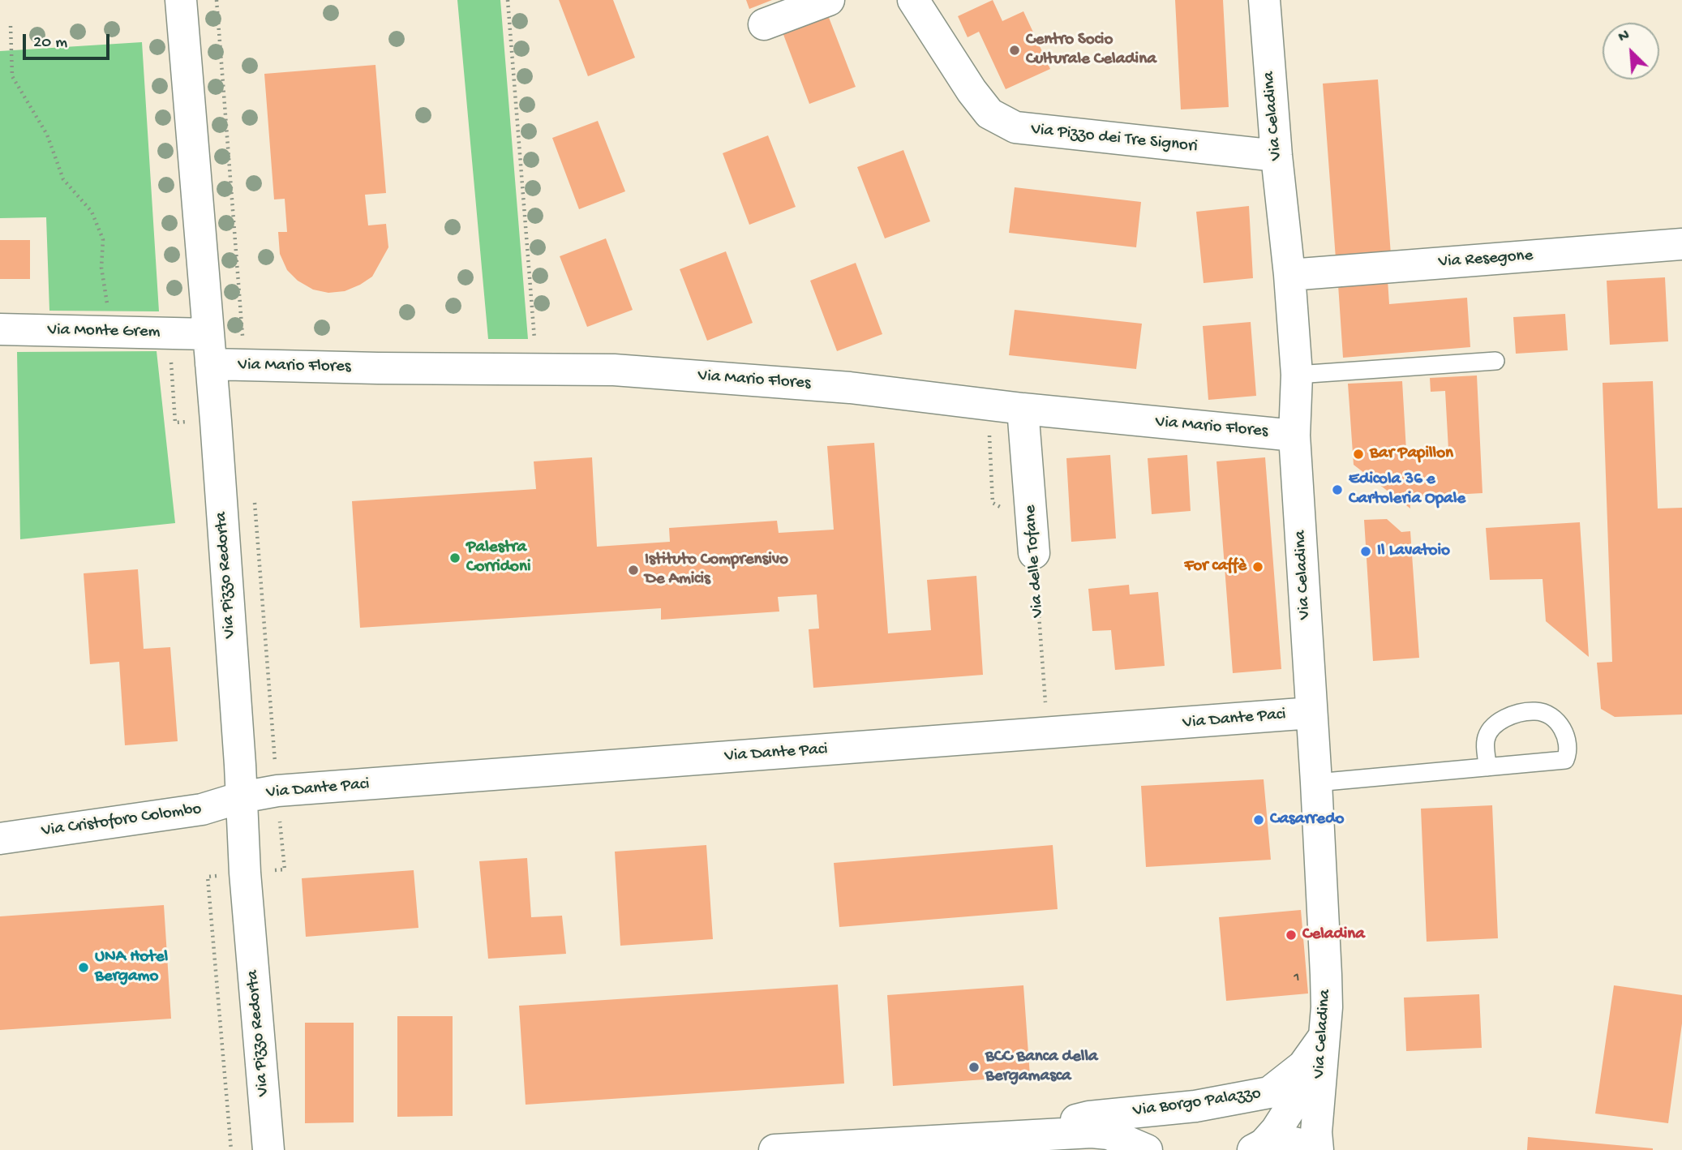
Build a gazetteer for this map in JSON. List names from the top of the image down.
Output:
{
  "streets": {
    "street": [
      "Via Celadina",
      "Via Pizzo dei Tre Signori",
      "Via Resegone",
      "Via Monte Grem",
      "Via Mario Flores",
      "Via delle Tofane",
      "Via Pizzo Redorta",
      "Via Dante Paci",
      "Via Cristoforo Colombo",
      "Via Borgo Palazzo"
    ]
  },
  "crossings": [
    ["Via Celadina", "Via Pizzo dei Tre Signori"],
    ["Via Celadina", "Via Resegone"],
    ["Via Celadina", "Via Mario Flores"],
    ["Via Celadina", "Via Dante Paci"],
    ["Via Celadina", "Via Borgo Palazzo"],
    ["Via Monte Grem", "Via Mario Flores"],
    ["Via Monte Grem", "Via Pizzo Redorta"],
    ["Via Mario Flores", "Via delle Tofane"],
    ["Via Mario Flores", "Via Pizzo Redorta"],
    ["Via Pizzo Redorta", "Via Dante Paci"],
    ["Via Pizzo Redorta", "Via Cristoforo Colombo"],
    ["Via Dante Paci", "Via Cristoforo Colombo"]
  ],
  "places": [
    "Centro Socio Culturale Celadina",
    "Bar Papillon",
    "Edicola 36 e Cartoleria Opale",
    "Il Lavatoio",
    "Palestra Corridoni",
    "For caffè",
    "Istituto Comprensivo De Amicis",
    "Casarredo",
    "Celadina",
    "UNA Hotel Bergamo",
    "BCC Banca della Bergamasca"
  ],
  "house_numbers": ["1"],
  "scale_bar": "20 m",
  "north": "top left"
}
